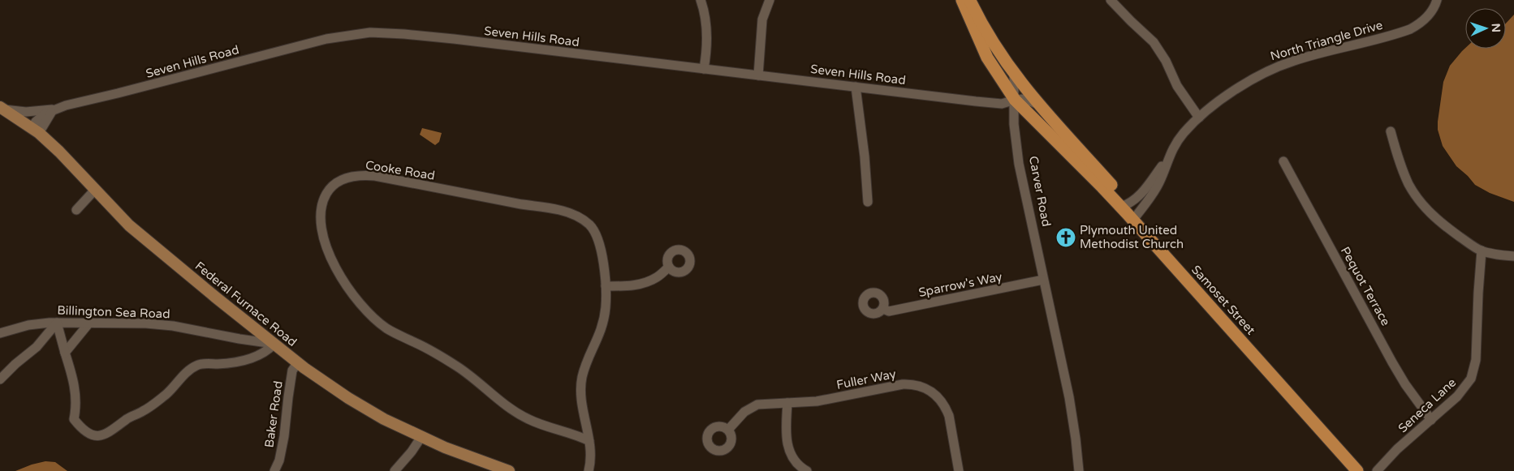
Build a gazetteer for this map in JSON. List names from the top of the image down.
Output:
{
  "streets": {
    "highway": ["Samoset Street"],
    "main road": ["Federal Furnace Road"],
    "street": [
      "Seven Hills Road",
      "North Triangle Drive",
      "Cooke Road",
      "Carver Road",
      "Sparrow's Way",
      "Pequot Terrace",
      "Billington Sea Road",
      "Fuller Way",
      "Seneca Lane",
      "Baker Road"
    ]
  },
  "crossings": [
    ["Seven Hills Road", "Carver Road"],
    ["Seven Hills Road", "Samoset Street"],
    ["Seven Hills Road", "Federal Furnace Road"],
    ["North Triangle Drive", "Samoset Street"],
    ["Carver Road", "Sparrow's Way"],
    ["Carver Road", "Samoset Street"],
    ["Pequot Terrace", "Seneca Lane"],
    ["Federal Furnace Road", "Billington Sea Road"],
    ["Federal Furnace Road", "Baker Road"]
  ],
  "places": {
    "church": ["Plymouth United Methodist Church"]
  },
  "north": "right"
}
